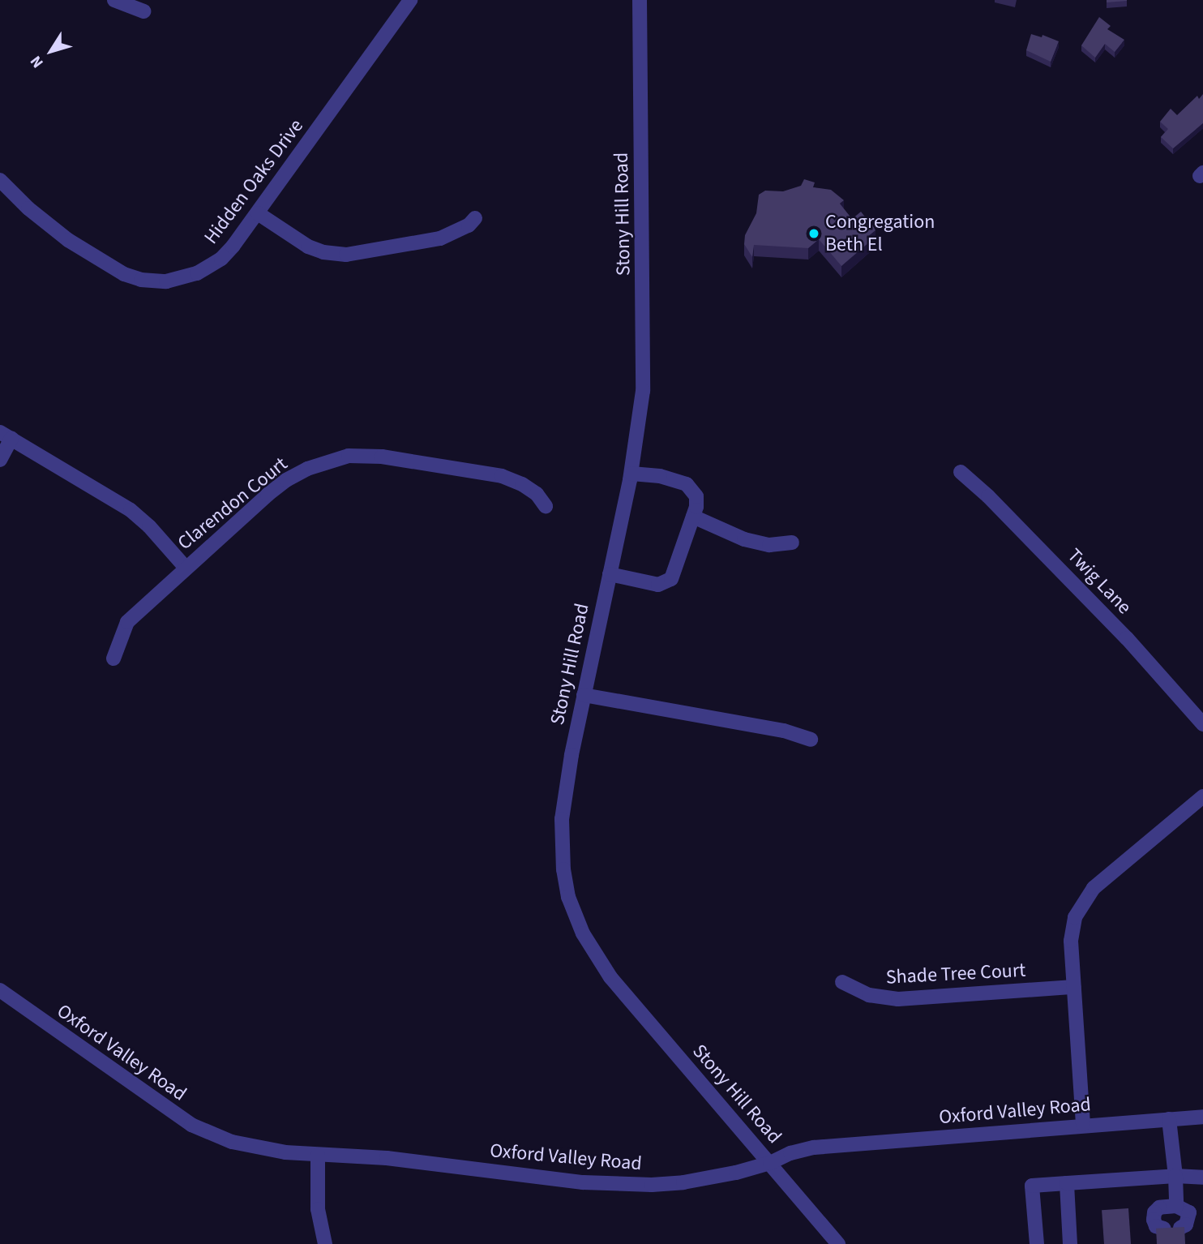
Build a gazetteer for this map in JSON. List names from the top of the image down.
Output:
{
  "streets": {
    "street": [
      "Hidden Oaks Drive",
      "Stony Hill Road",
      "Clarendon Court",
      "Twig Lane",
      "Shade Tree Court",
      "Oxford Valley Road"
    ]
  },
  "crossings": [
    ["Stony Hill Road", "Oxford Valley Road"]
  ],
  "places": ["Congregation Beth El"],
  "north": "bottom left"
}
